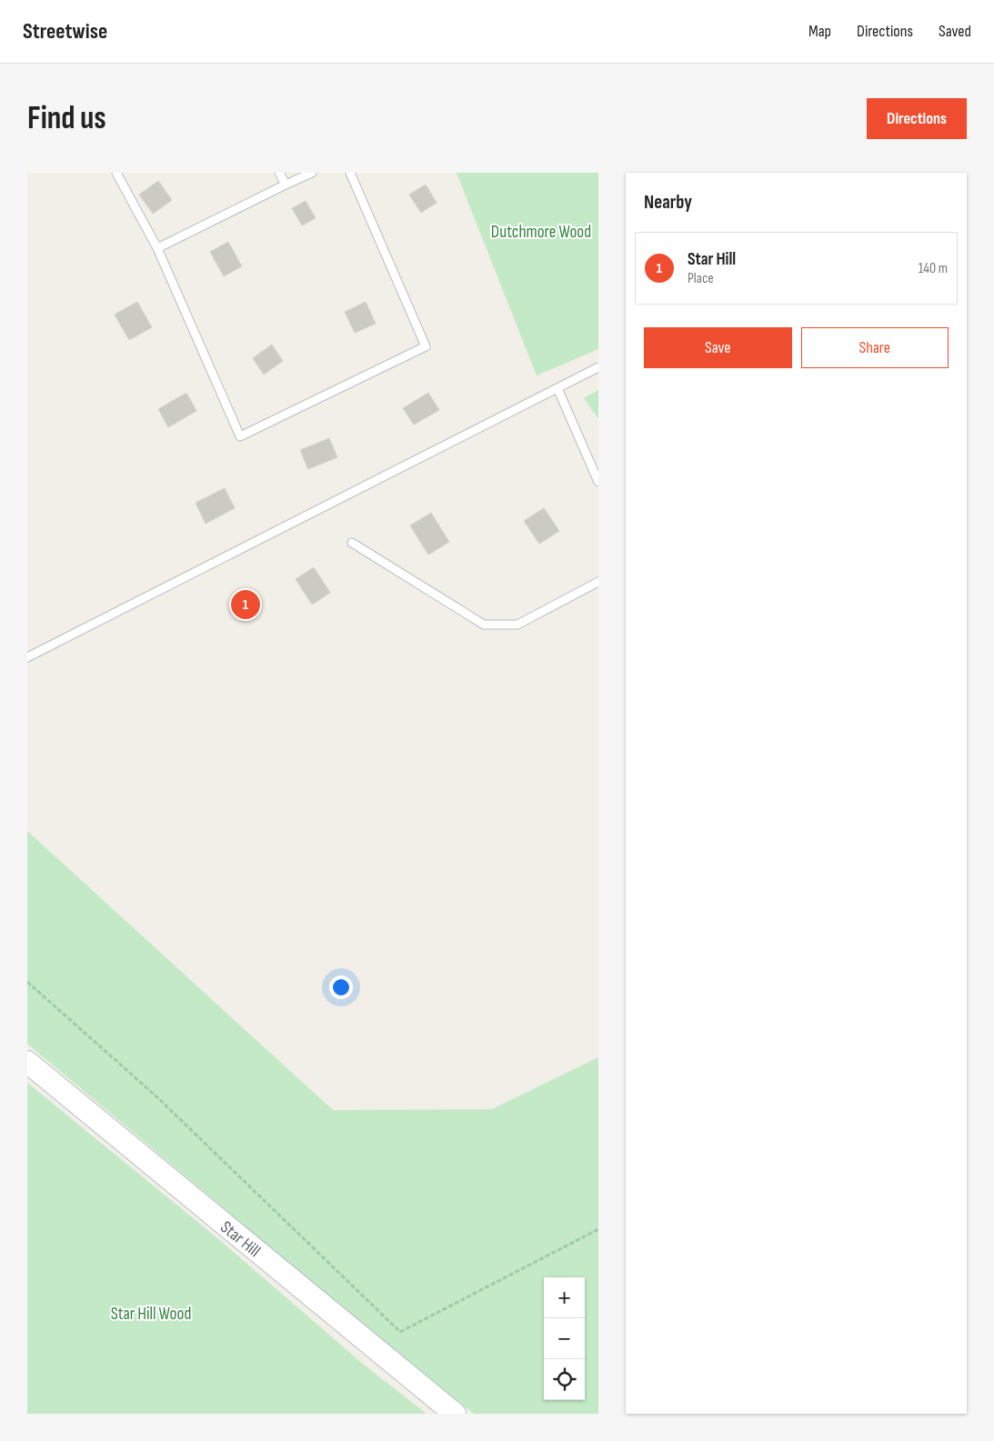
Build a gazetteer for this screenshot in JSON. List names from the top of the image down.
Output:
{
  "streets": {
    "street": ["Star Hill"]
  },
  "parks": ["Dutchmore Wood", "Star Hill Wood"],
  "page": {
    "header": "Streetwise",
    "nav": ["Map", "Directions", "Saved"],
    "buttons": [
      "Directions",
      ["Save", "Share"]
    ],
    "title": "Find us",
    "heading": "Nearby",
    "list": [
      {
        "mark": "1",
        "name": "Star Hill",
        "note": "Place",
        "value": "140 m"
      }
    ],
    "pins": "1",
    "map_buttons": ["+", "−"]
  }
}
